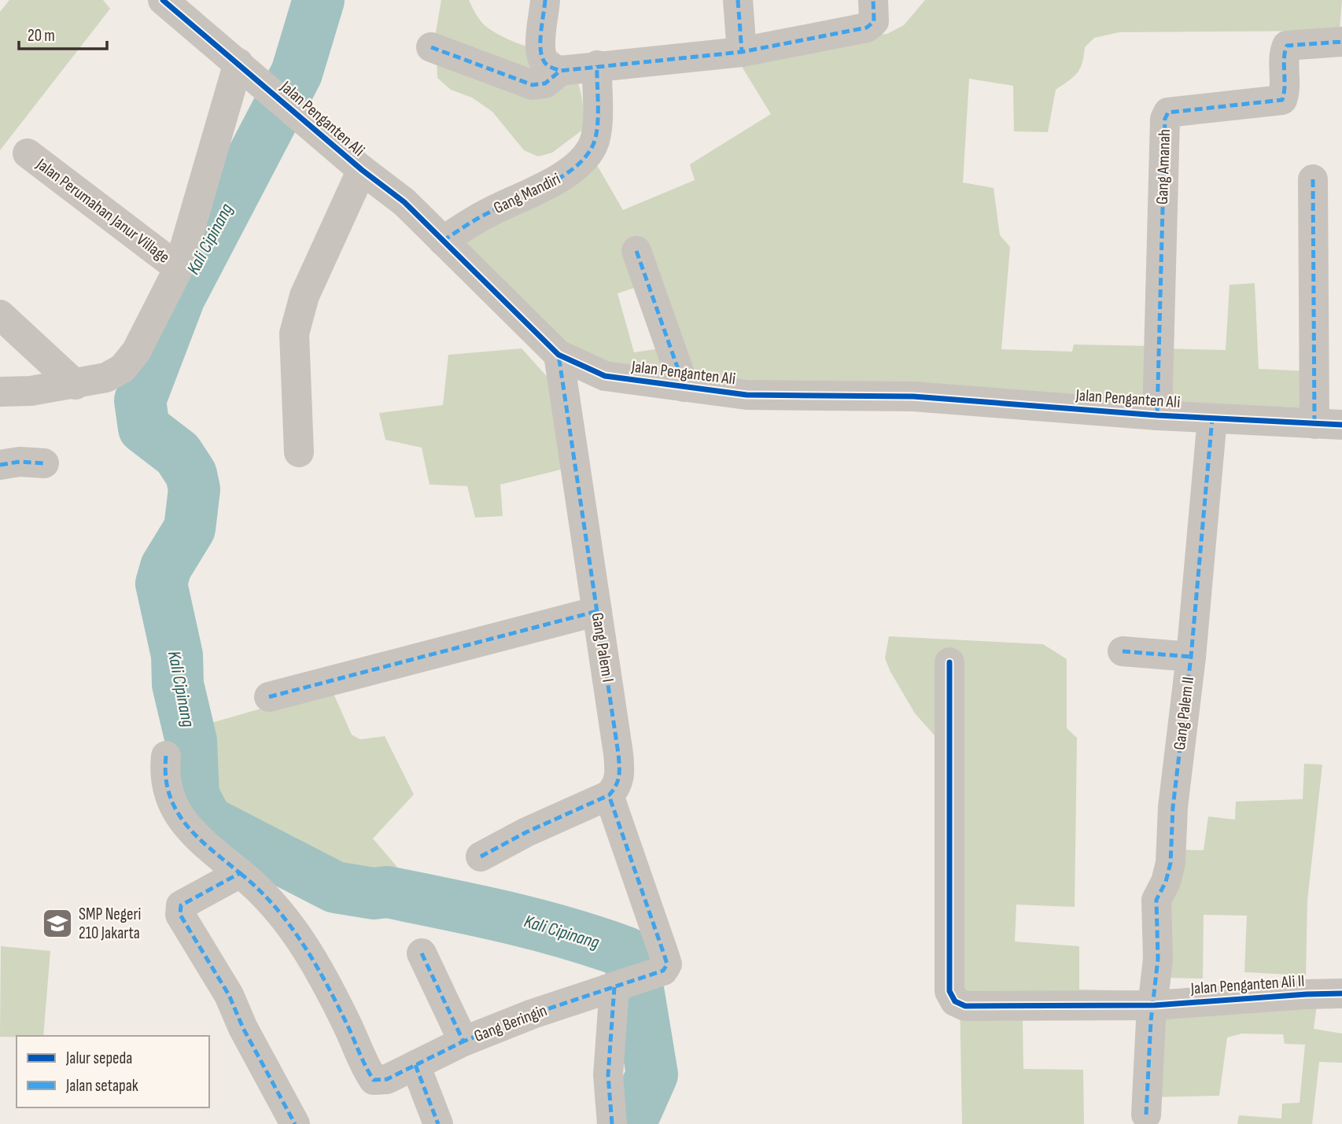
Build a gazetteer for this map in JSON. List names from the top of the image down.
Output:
{
  "streets": {
    "street": [
      "Jalan Penganten Ali",
      "Gang Amanah",
      "Gang Mandiri",
      "Jalan Perumahan Janur Village",
      "Gang Palem I",
      "Gang Palem II",
      "Jalan Penganten Ali II",
      "Gang Beringin"
    ]
  },
  "crossings": [
    ["Jalan Penganten Ali", "Gang Amanah"],
    ["Jalan Penganten Ali", "Gang Mandiri"],
    ["Jalan Penganten Ali", "Jalan Perumahan Janur Village"],
    ["Jalan Penganten Ali", "Gang Palem I"],
    ["Jalan Penganten Ali", "Gang Palem II"],
    ["Gang Palem I", "Gang Beringin"],
    ["Gang Palem II", "Jalan Penganten Ali II"]
  ],
  "water": ["Kali Cipinang"],
  "places": {
    "school or university": ["SMP Negeri 210 Jakarta"]
  },
  "legend": ["Jalur sepeda", "Jalan setapak"],
  "scale_bar": "20 m"
}
